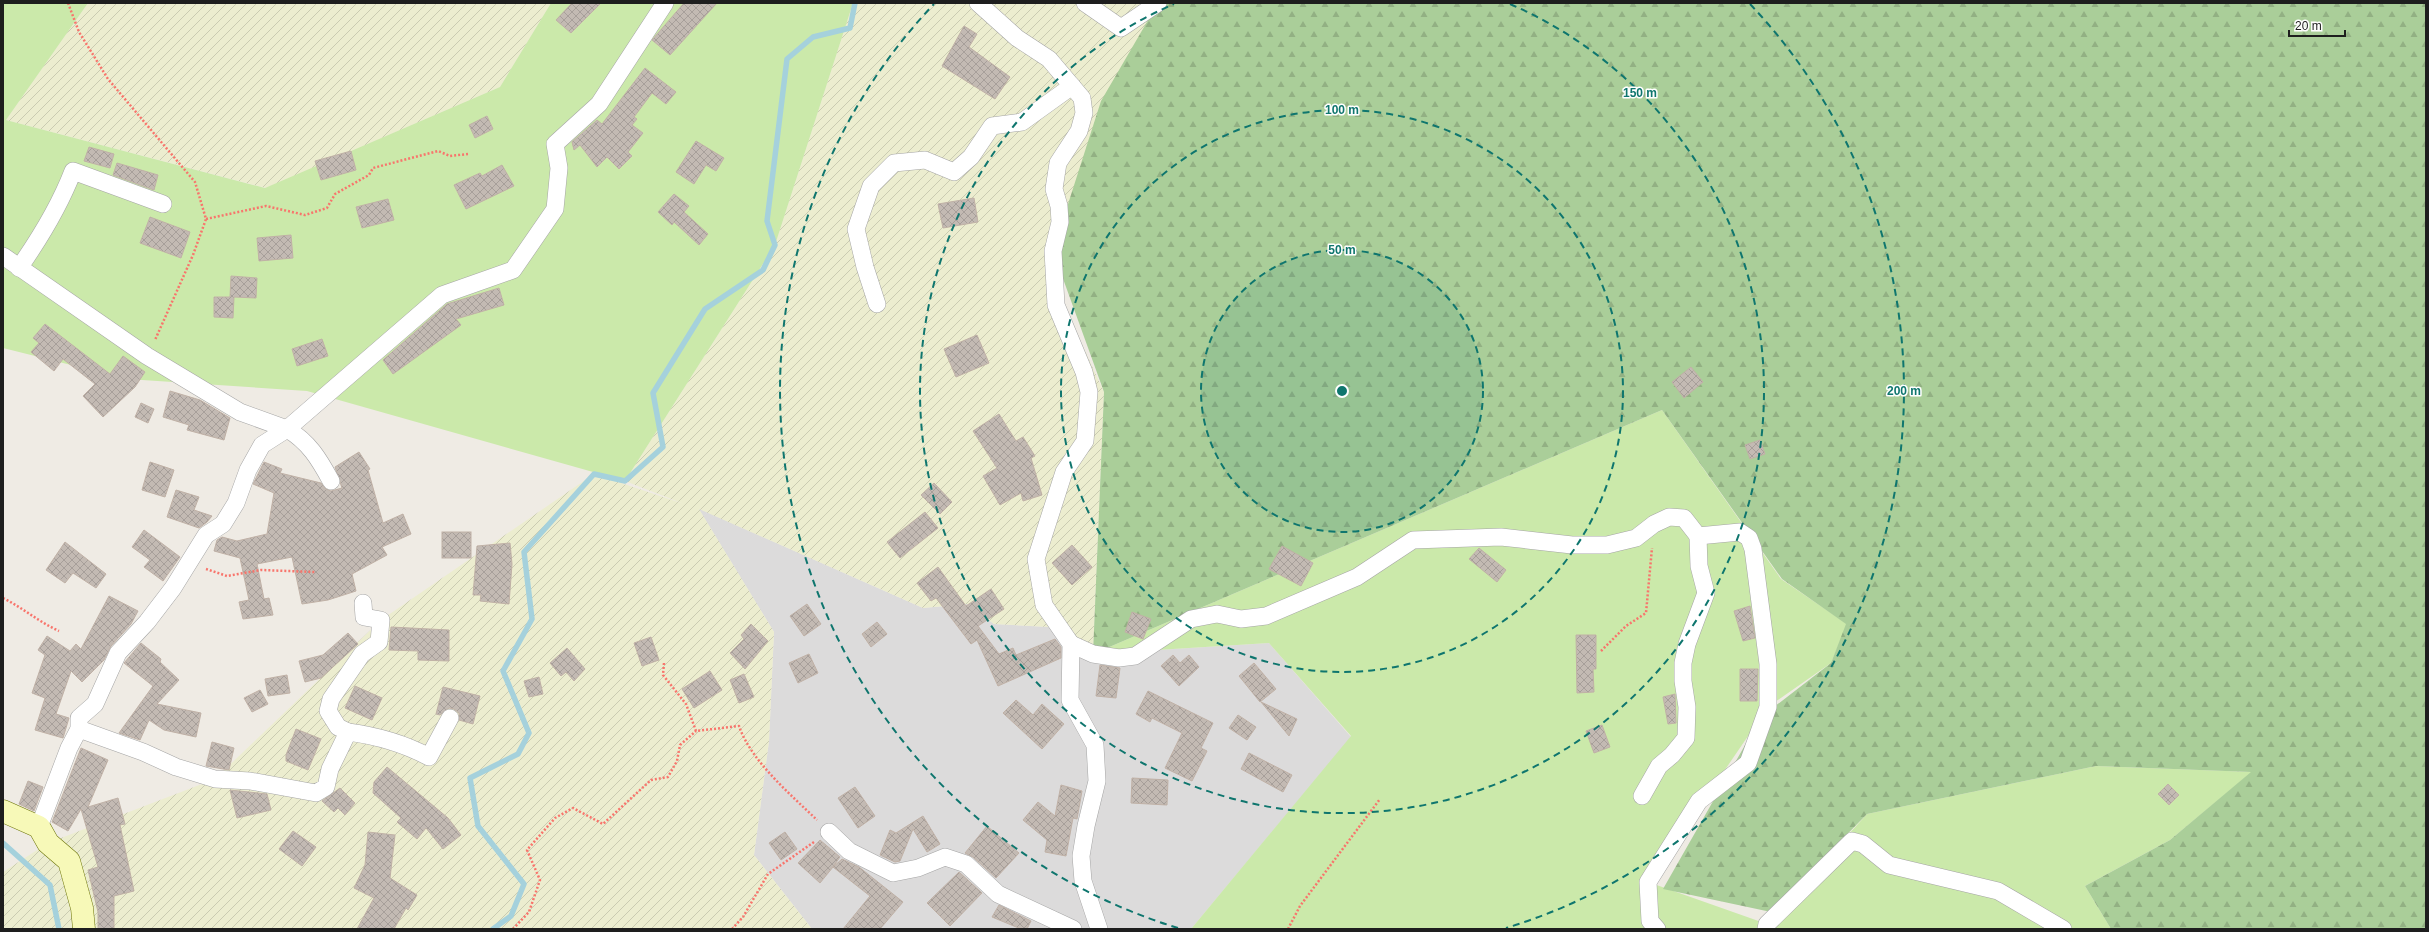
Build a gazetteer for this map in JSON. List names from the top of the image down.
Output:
{
  "scale_bar": "20 m",
  "rings": [
    "150 m",
    "100 m",
    "50 m",
    "200 m"
  ]
}
